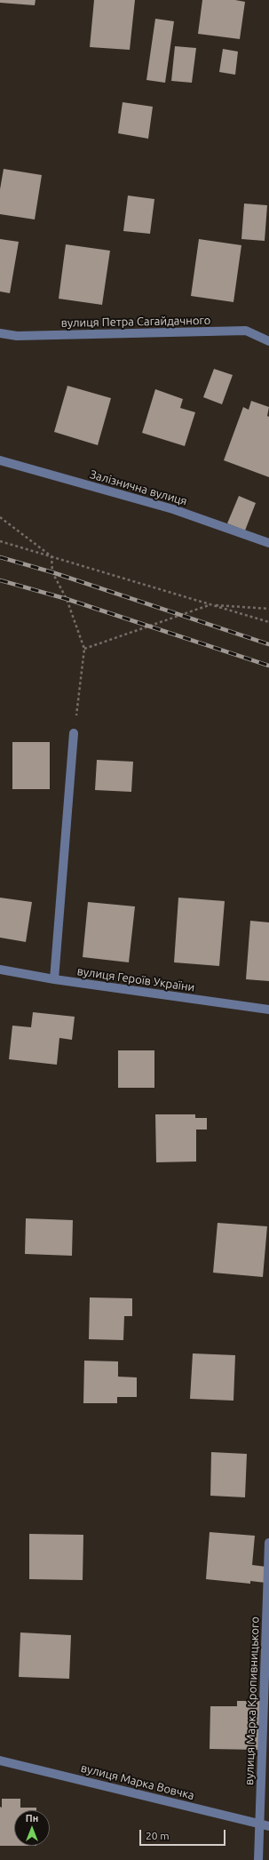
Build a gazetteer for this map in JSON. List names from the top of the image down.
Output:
{
  "streets": {
    "street": [
      "вулиця Петра Сагайдачного",
      "Залізнична вулиця",
      "вулиця Героїв України",
      "вулиця Марка Кропивницького",
      "вулиця Марка Вовчка"
    ]
  },
  "crossings": [
    ["вулиця Марка Кропивницького", "вулиця Марка Вовчка"]
  ],
  "scale_bar": "20 m",
  "north": "top"
}
